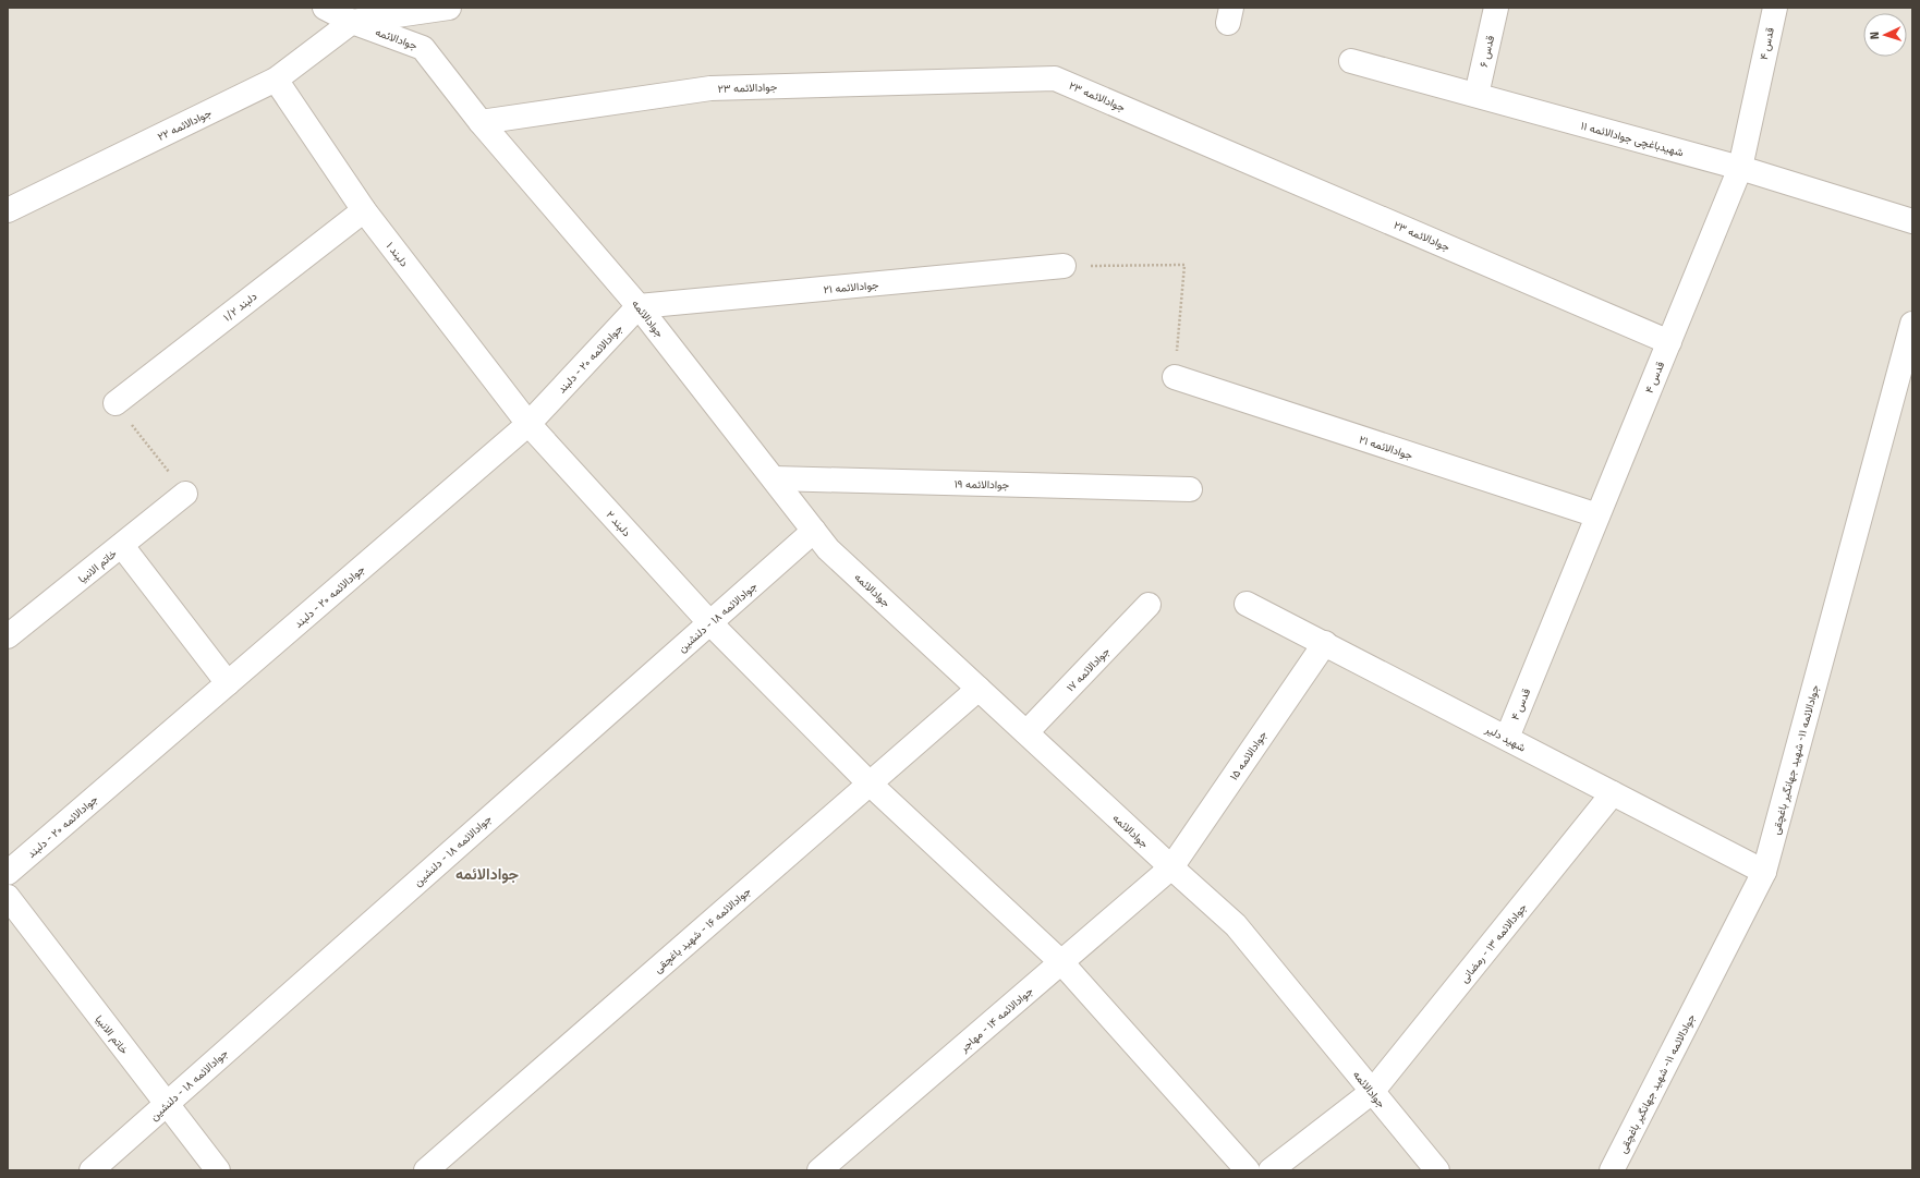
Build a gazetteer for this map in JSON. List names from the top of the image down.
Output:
{
  "streets": {
    "street": [
      "جوادالائمه",
      "قدس ۴",
      "قدس ۶",
      "جوادالائمه ۲۳",
      "جوادالائمه ۲۲",
      "شهیدباغچی جوادالائمه ۱۱",
      "دلبند ۱",
      "جوادالائمه ۲۱",
      "دلبند ۱/۲",
      "جوادالائمه ۲۰ - دلبند",
      "جوادالائمه ۱۹",
      "دلبند ۲",
      "خاتم الانبیا",
      "جوادالائمه ۱۸ - دلنشین",
      "جوادالائمه ۱۷",
      "شهید دلیر",
      "جوادالائمه ۱۵",
      "جوادالائمه ۱۱- شهید جهانگیر باغچقی",
      "جوادالائمه ۱۶ - شهید باغچقی",
      "جوادالائمه ۱۳ - رمضانی",
      "جوادالائمه ۱۴ - مهاجر"
    ]
  },
  "crossings": [
    ["جوادالائمه", "جوادالائمه ۲۳"],
    ["جوادالائمه", "جوادالائمه ۲۲"],
    ["جوادالائمه", "جوادالائمه ۲۱"],
    ["جوادالائمه", "جوادالائمه ۲۰ - دلبند"],
    ["جوادالائمه", "جوادالائمه ۱۹"],
    ["جوادالائمه", "جوادالائمه ۱۸ - دلنشین"],
    ["جوادالائمه", "جوادالائمه ۱۷"],
    ["جوادالائمه", "جوادالائمه ۱۵"],
    ["جوادالائمه", "جوادالائمه ۱۶ - شهید باغچقی"],
    ["جوادالائمه", "جوادالائمه ۱۳ - رمضانی"],
    ["جوادالائمه", "جوادالائمه ۱۴ - مهاجر"],
    ["قدس ۴", "جوادالائمه ۲۳"],
    ["قدس ۴", "شهیدباغچی جوادالائمه ۱۱"],
    ["قدس ۴", "جوادالائمه ۲۱"],
    ["قدس ۴", "شهید دلیر"],
    ["قدس ۶", "شهیدباغچی جوادالائمه ۱۱"],
    ["جوادالائمه ۲۲", "دلبند ۱"],
    ["دلبند ۱", "دلبند ۱/۲"],
    ["دلبند ۱", "جوادالائمه ۲۰ - دلبند"],
    ["دلبند ۱", "دلبند ۲"],
    ["جوادالائمه ۲۱", "جوادالائمه ۲۰ - دلبند"],
    ["جوادالائمه ۲۰ - دلبند", "دلبند ۲"],
    ["دلبند ۲", "جوادالائمه ۱۸ - دلنشین"],
    ["دلبند ۲", "جوادالائمه ۱۶ - شهید باغچقی"],
    ["دلبند ۲", "جوادالائمه ۱۴ - مهاجر"],
    ["خاتم الانبیا", "جوادالائمه ۱۸ - دلنشین"],
    ["شهید دلیر", "جوادالائمه ۱۵"],
    ["شهید دلیر", "جوادالائمه ۱۱- شهید جهانگیر باغچقی"],
    ["شهید دلیر", "جوادالائمه ۱۳ - رمضانی"],
    ["جوادالائمه ۱۵", "جوادالائمه ۱۴ - مهاجر"]
  ],
  "districts": ["جوادالائمه"],
  "north": "left"
}
